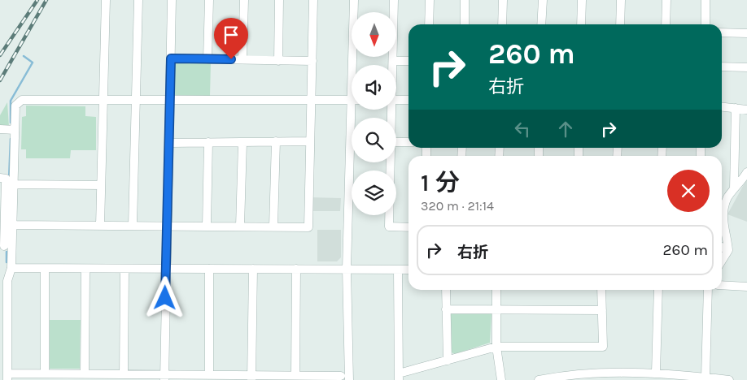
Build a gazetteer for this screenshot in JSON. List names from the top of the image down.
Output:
{
  "north": "bottom",
  "page": {
    "turn": ["260 m", "右折"],
    "heading": ["1 分", "320 m · 21:14"],
    "list": [
      {
        "name": "右折",
        "value": "260 m"
      }
    ]
  }
}
